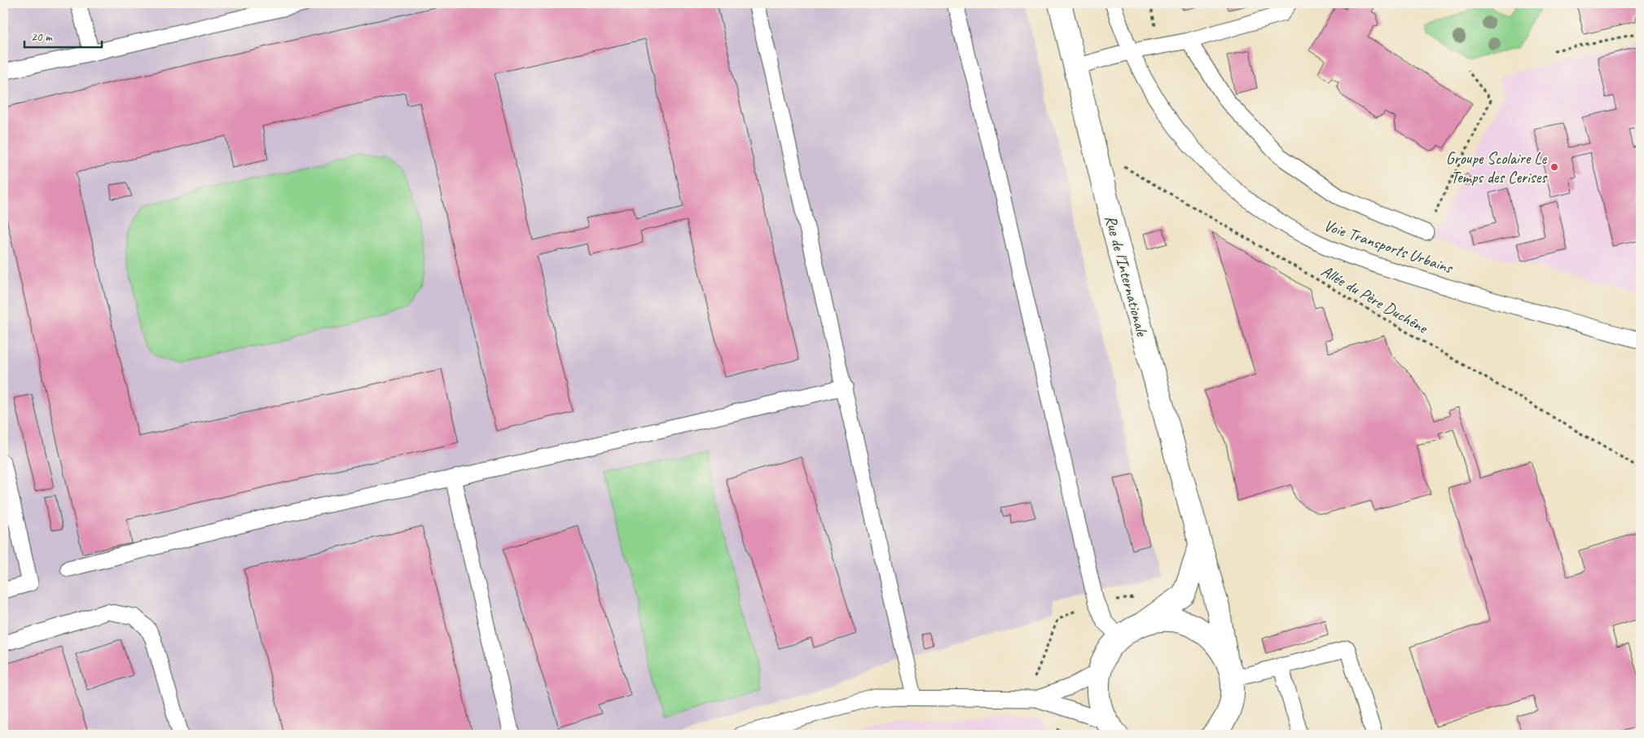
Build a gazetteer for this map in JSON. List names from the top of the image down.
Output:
{
  "streets": {
    "street": ["Rue de l'Internationale"],
    "lane": ["Voie Transports Urbains"],
    "path": ["Allée du Père Duchêne"]
  },
  "crossings": [
    ["Rue de l'Internationale", "Allée du Père Duchêne"]
  ],
  "places": ["Groupe Scolaire Le Temps des Cerises"],
  "scale_bar": "20 m"
}
